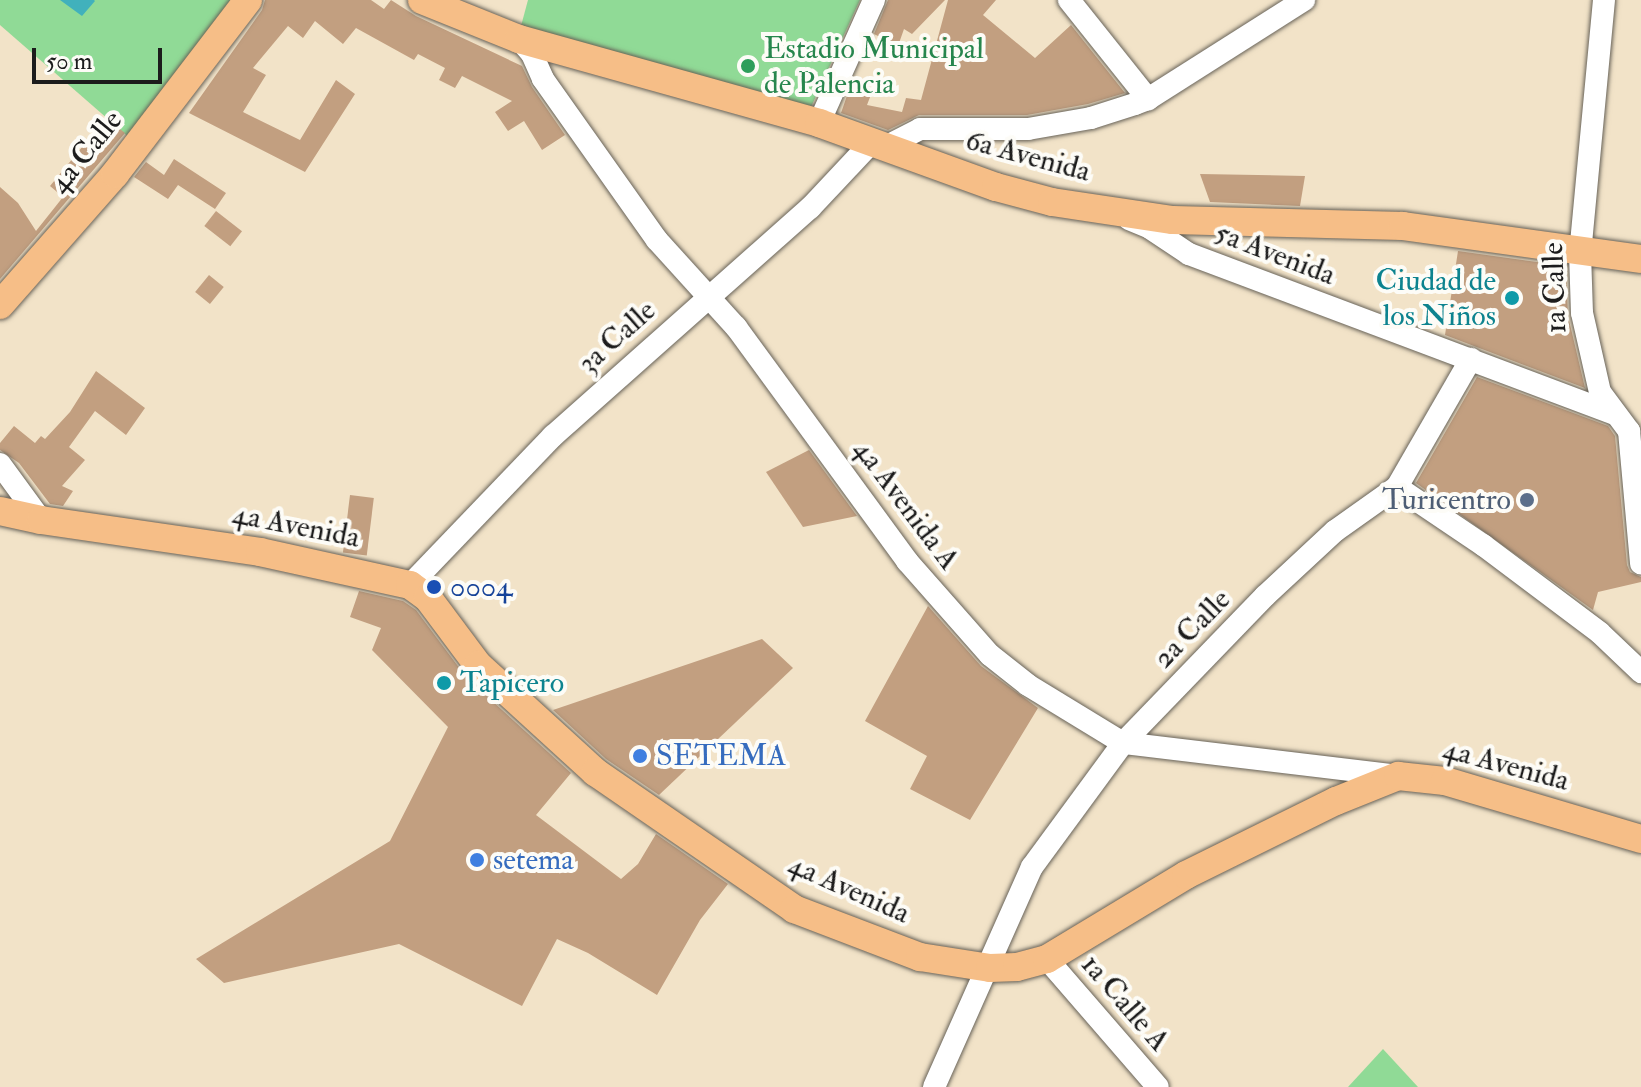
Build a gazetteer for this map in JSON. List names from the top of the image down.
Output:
{
  "streets": {
    "main road": ["4a Calle", "6a Avenida", "4a Avenida"],
    "street": [
      "5a Avenida",
      "1a Calle",
      "3a Calle",
      "4a Avenida A",
      "2a Calle",
      "1a Calle A"
    ]
  },
  "crossings": [
    ["6a Avenida", "5a Avenida"],
    ["6a Avenida", "1a Calle"],
    ["6a Avenida", "3a Calle"],
    ["6a Avenida", "4a Avenida A"],
    ["5a Avenida", "1a Calle"],
    ["5a Avenida", "2a Calle"],
    ["3a Calle", "4a Avenida A"],
    ["3a Calle", "4a Avenida"],
    ["4a Avenida A", "4a Avenida"],
    ["4a Avenida A", "2a Calle"],
    ["4a Avenida", "2a Calle"],
    ["4a Avenida", "1a Calle A"]
  ],
  "places": [
    "Estadio Municipal de Palencia",
    "Ciudad de los Niños",
    "Turicentro",
    "0004",
    "Tapicero",
    "SETEMA",
    "setema"
  ],
  "scale_bar": "50 m"
}
